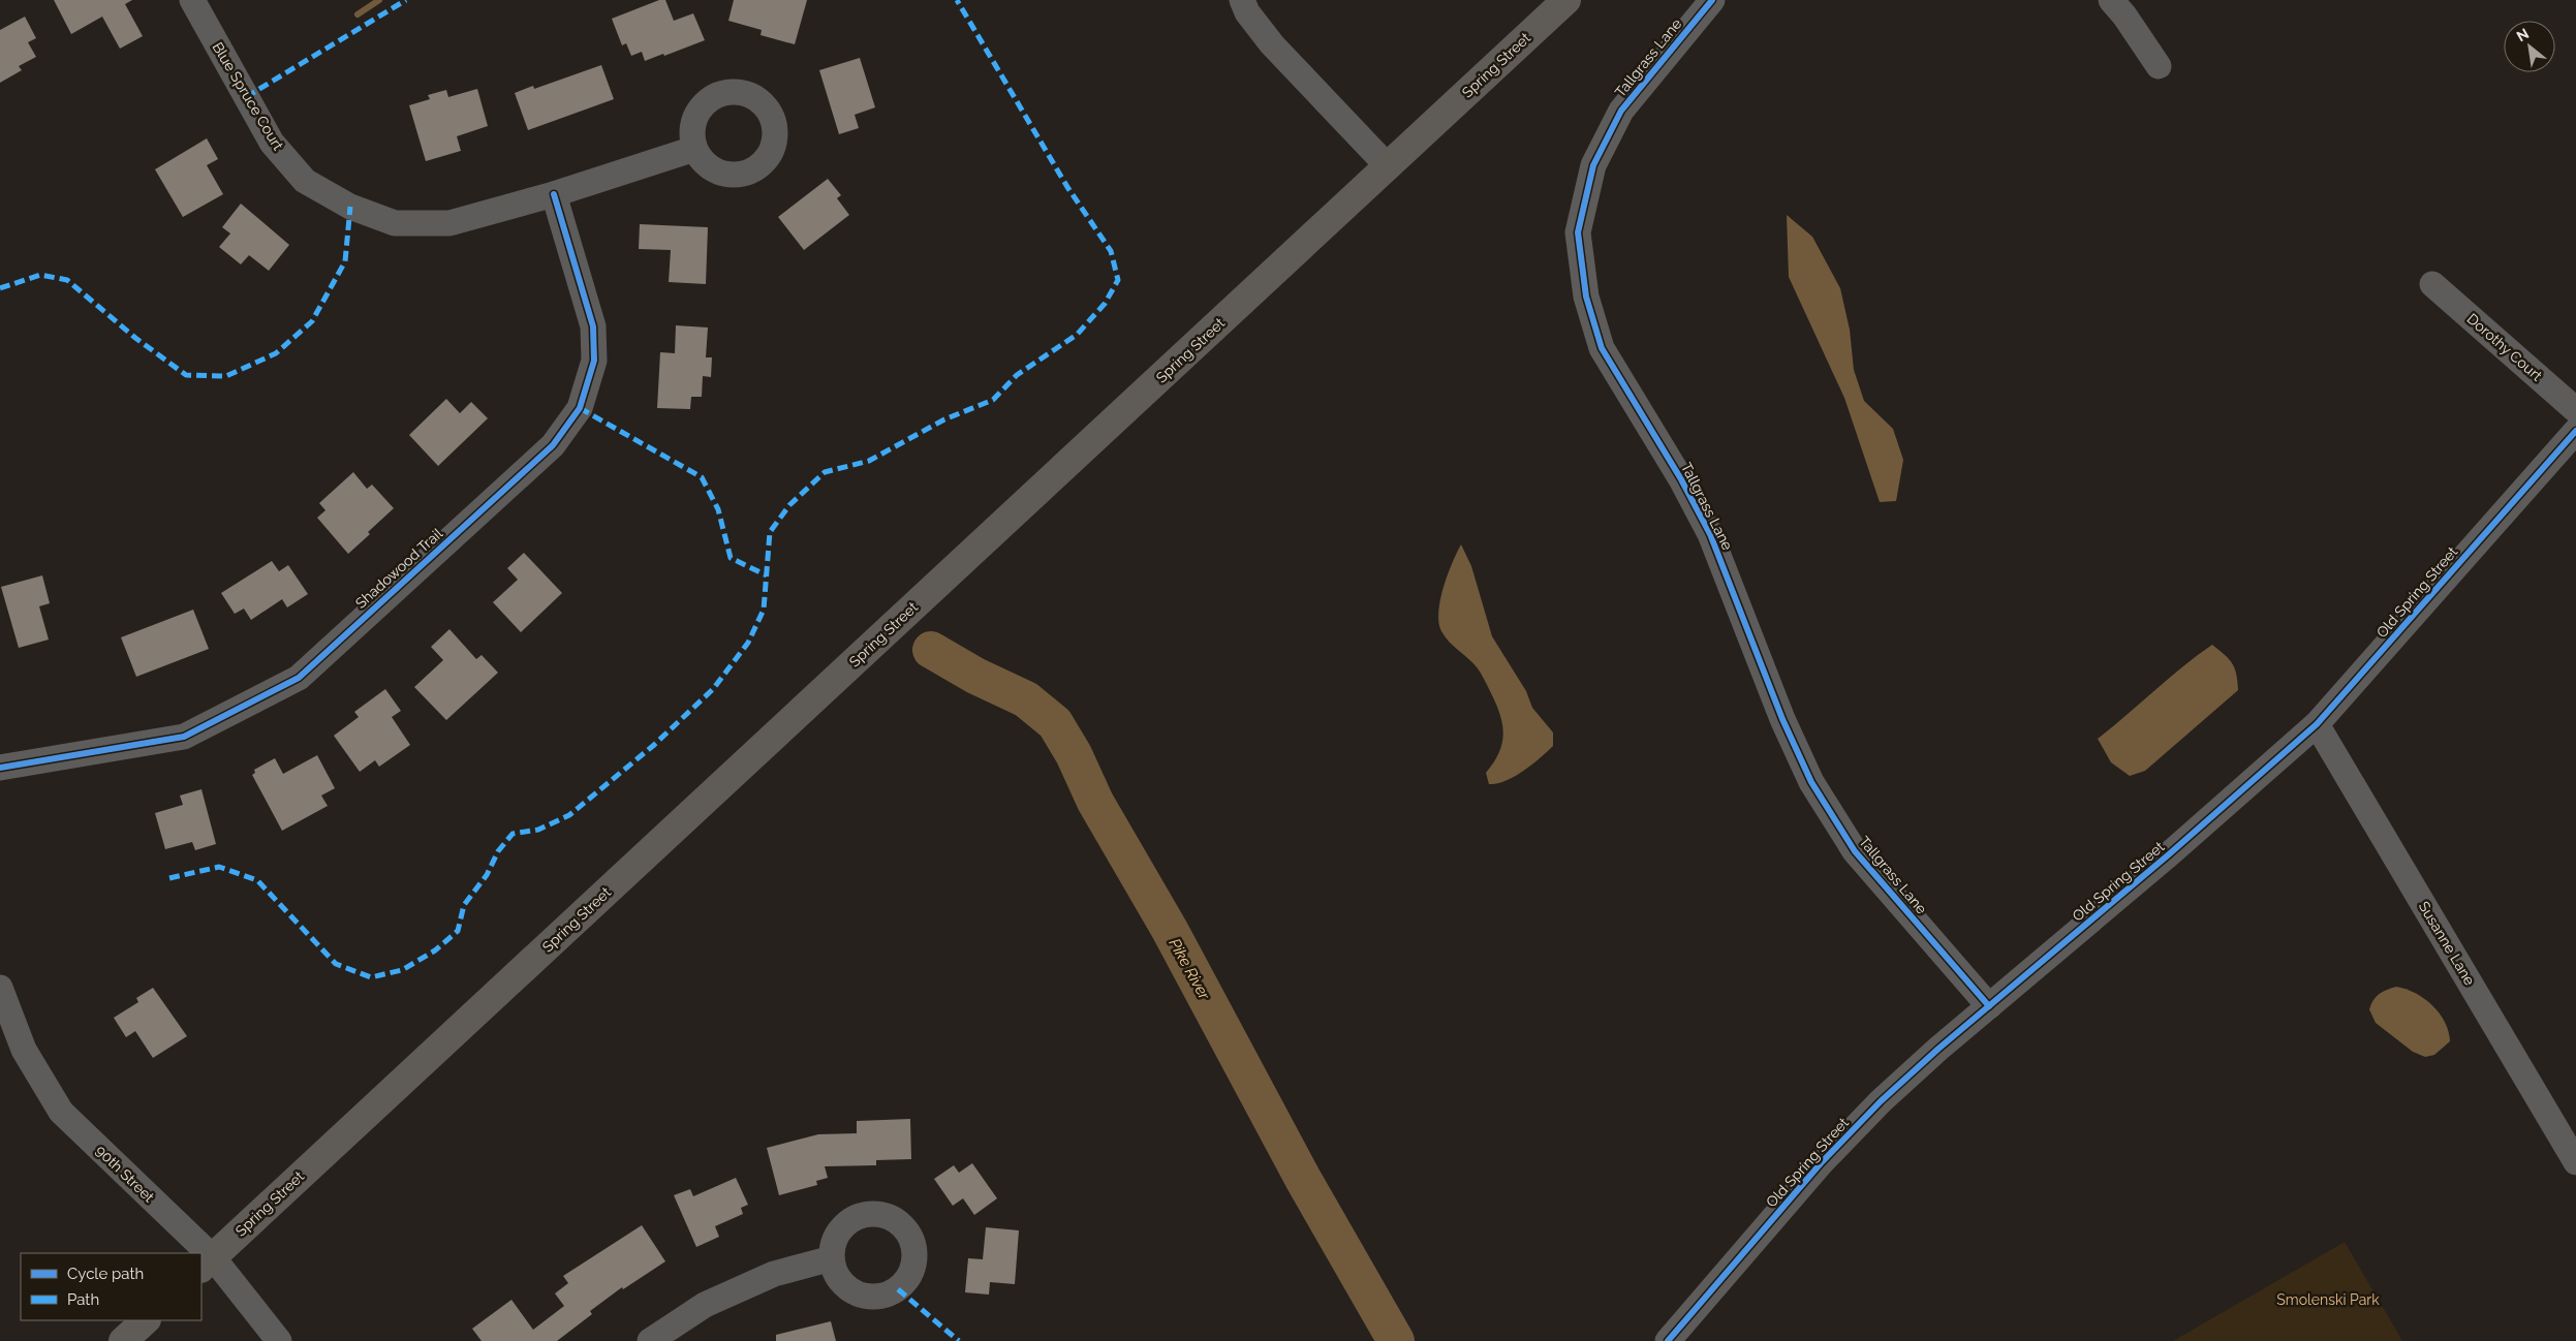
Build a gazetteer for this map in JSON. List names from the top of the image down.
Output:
{
  "streets": {
    "main road": ["Spring Street"],
    "street": [
      "Tallgrass Lane",
      "Blue Spruce Court",
      "Dorothy Court",
      "Shadowood Trail",
      "Old Spring Street",
      "Susanne Lane",
      "90th Street"
    ]
  },
  "crossings": [
    ["Tallgrass Lane", "Old Spring Street"],
    ["Spring Street", "90th Street"],
    ["Blue Spruce Court", "Shadowood Trail"],
    ["Old Spring Street", "Susanne Lane"]
  ],
  "water": ["Pike River"],
  "parks": ["Smolenski Park"],
  "legend": ["Cycle path", "Path"],
  "north": "top left"
}
